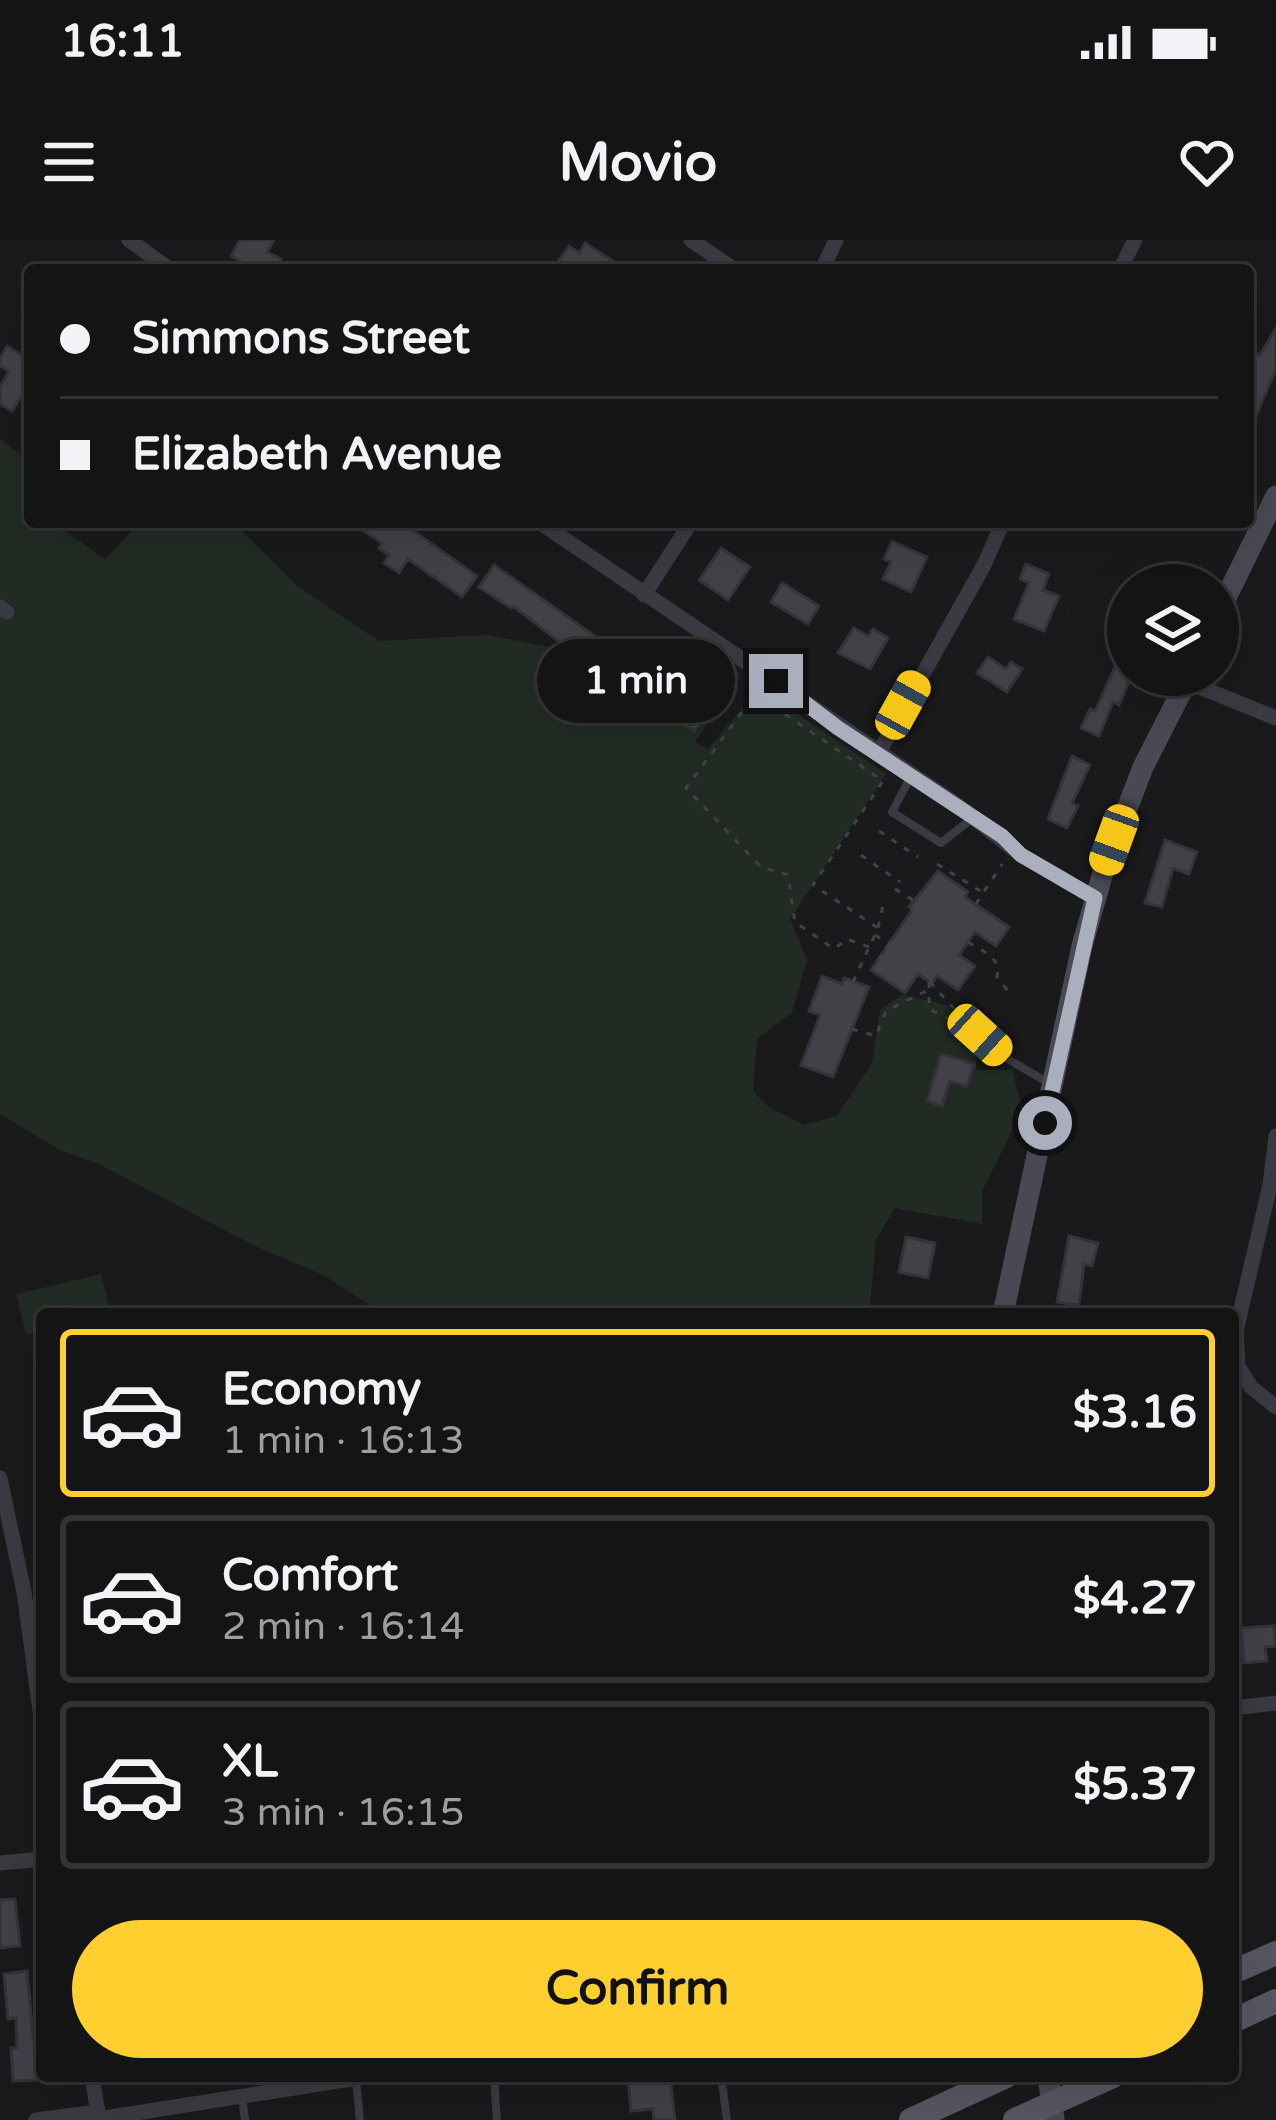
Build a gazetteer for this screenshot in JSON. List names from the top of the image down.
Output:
{
  "page": {
    "status": "16:11",
    "header": "Movio",
    "banner": ["Simmons Street", "Elizabeth Avenue"],
    "bubble": "1 min",
    "list": [
      {
        "name": "Economy",
        "note": "1 min · 16:13",
        "value": "$3.16"
      },
      {
        "name": "Comfort",
        "note": "2 min · 16:14",
        "value": "$4.27"
      },
      {
        "name": "XL",
        "note": "3 min · 16:15",
        "value": "$5.37"
      }
    ],
    "buttons": "Confirm"
  }
}
